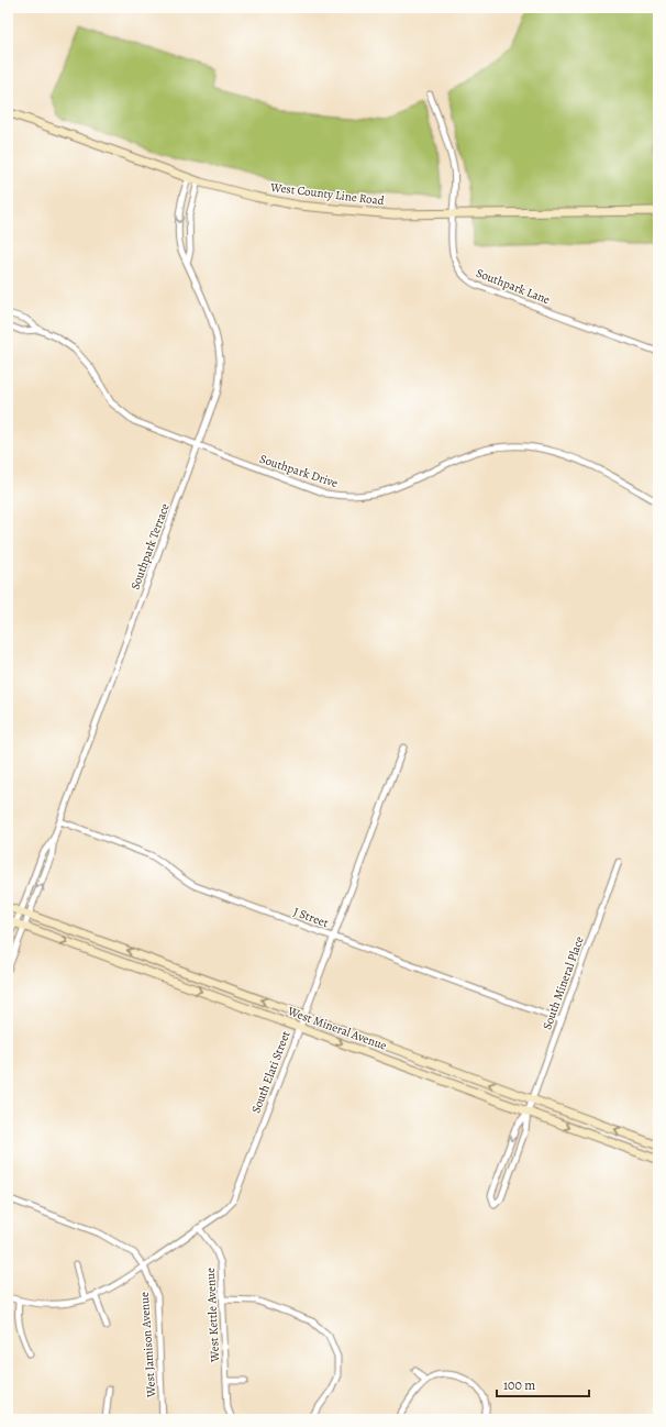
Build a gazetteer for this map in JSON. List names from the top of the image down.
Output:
{
  "streets": {
    "main road": ["West County Line Road", "West Mineral Avenue"],
    "street": [
      "Southpark Lane",
      "Southpark Drive",
      "Southpark Terrace",
      "J Street",
      "South Mineral Place",
      "South Elati Street",
      "West Kettle Avenue",
      "West Jamison Avenue"
    ]
  },
  "crossings": [
    ["West County Line Road", "Southpark Lane"],
    ["West County Line Road", "Southpark Terrace"],
    ["Southpark Drive", "Southpark Terrace"],
    ["Southpark Terrace", "J Street"],
    ["Southpark Terrace", "West Mineral Avenue"],
    ["J Street", "South Mineral Place"],
    ["J Street", "South Elati Street"],
    ["South Mineral Place", "West Mineral Avenue"],
    ["West Mineral Avenue", "South Elati Street"],
    ["South Elati Street", "West Kettle Avenue"],
    ["South Elati Street", "West Jamison Avenue"]
  ],
  "scale_bar": "100 m"
}
